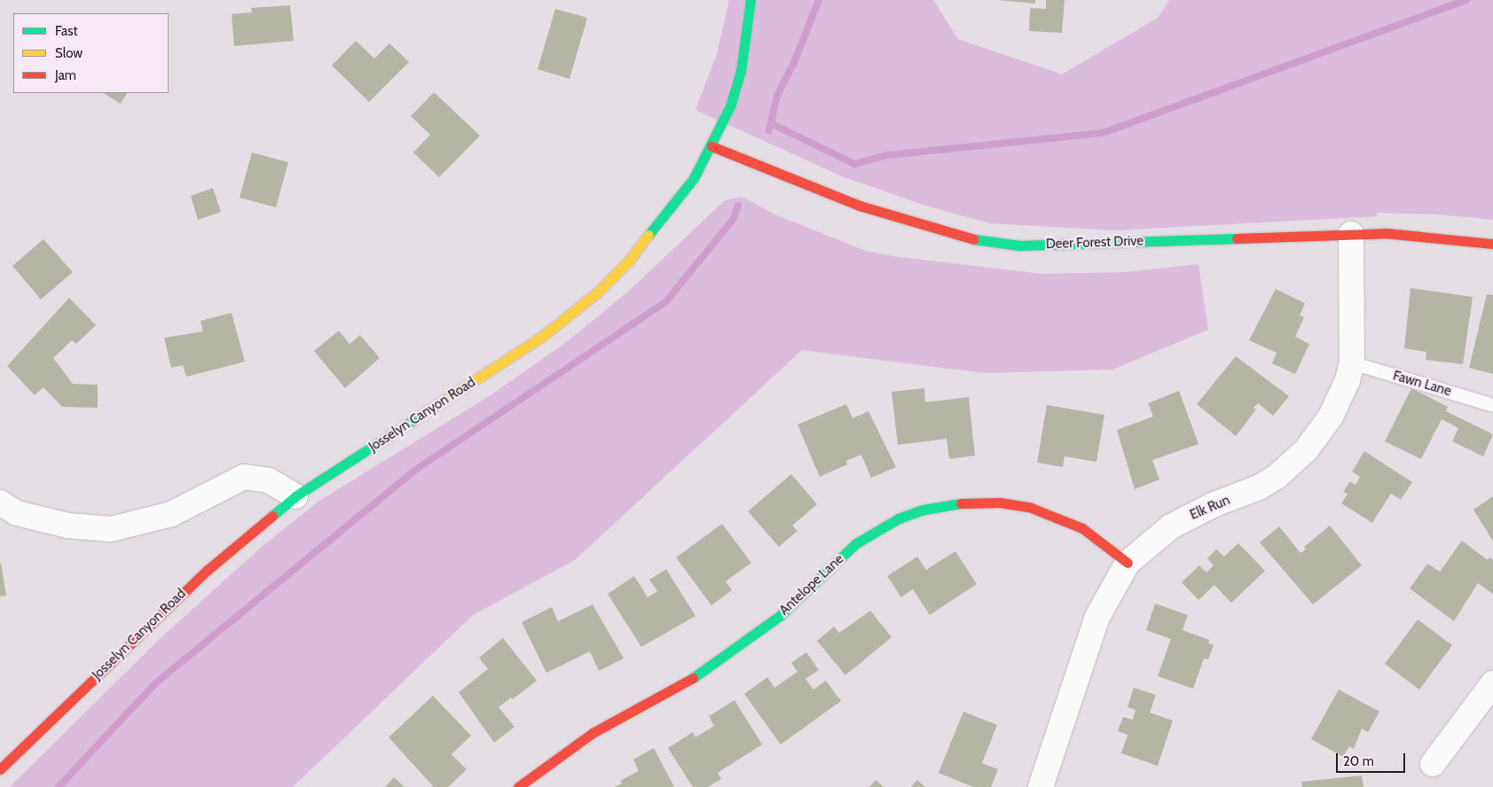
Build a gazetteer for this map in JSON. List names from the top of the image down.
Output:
{
  "streets": {
    "street": [
      "Deer Forest Drive",
      "Josselyn Canyon Road",
      "Elk Run",
      "Antelope Lane"
    ],
    "lane": ["Fawn Lane"]
  },
  "crossings": [
    ["Deer Forest Drive", "Josselyn Canyon Road"],
    ["Deer Forest Drive", "Elk Run"],
    ["Fawn Lane", "Elk Run"],
    ["Elk Run", "Antelope Lane"]
  ],
  "legend": ["Fast", "Slow", "Jam"],
  "scale_bar": "20 m"
}
